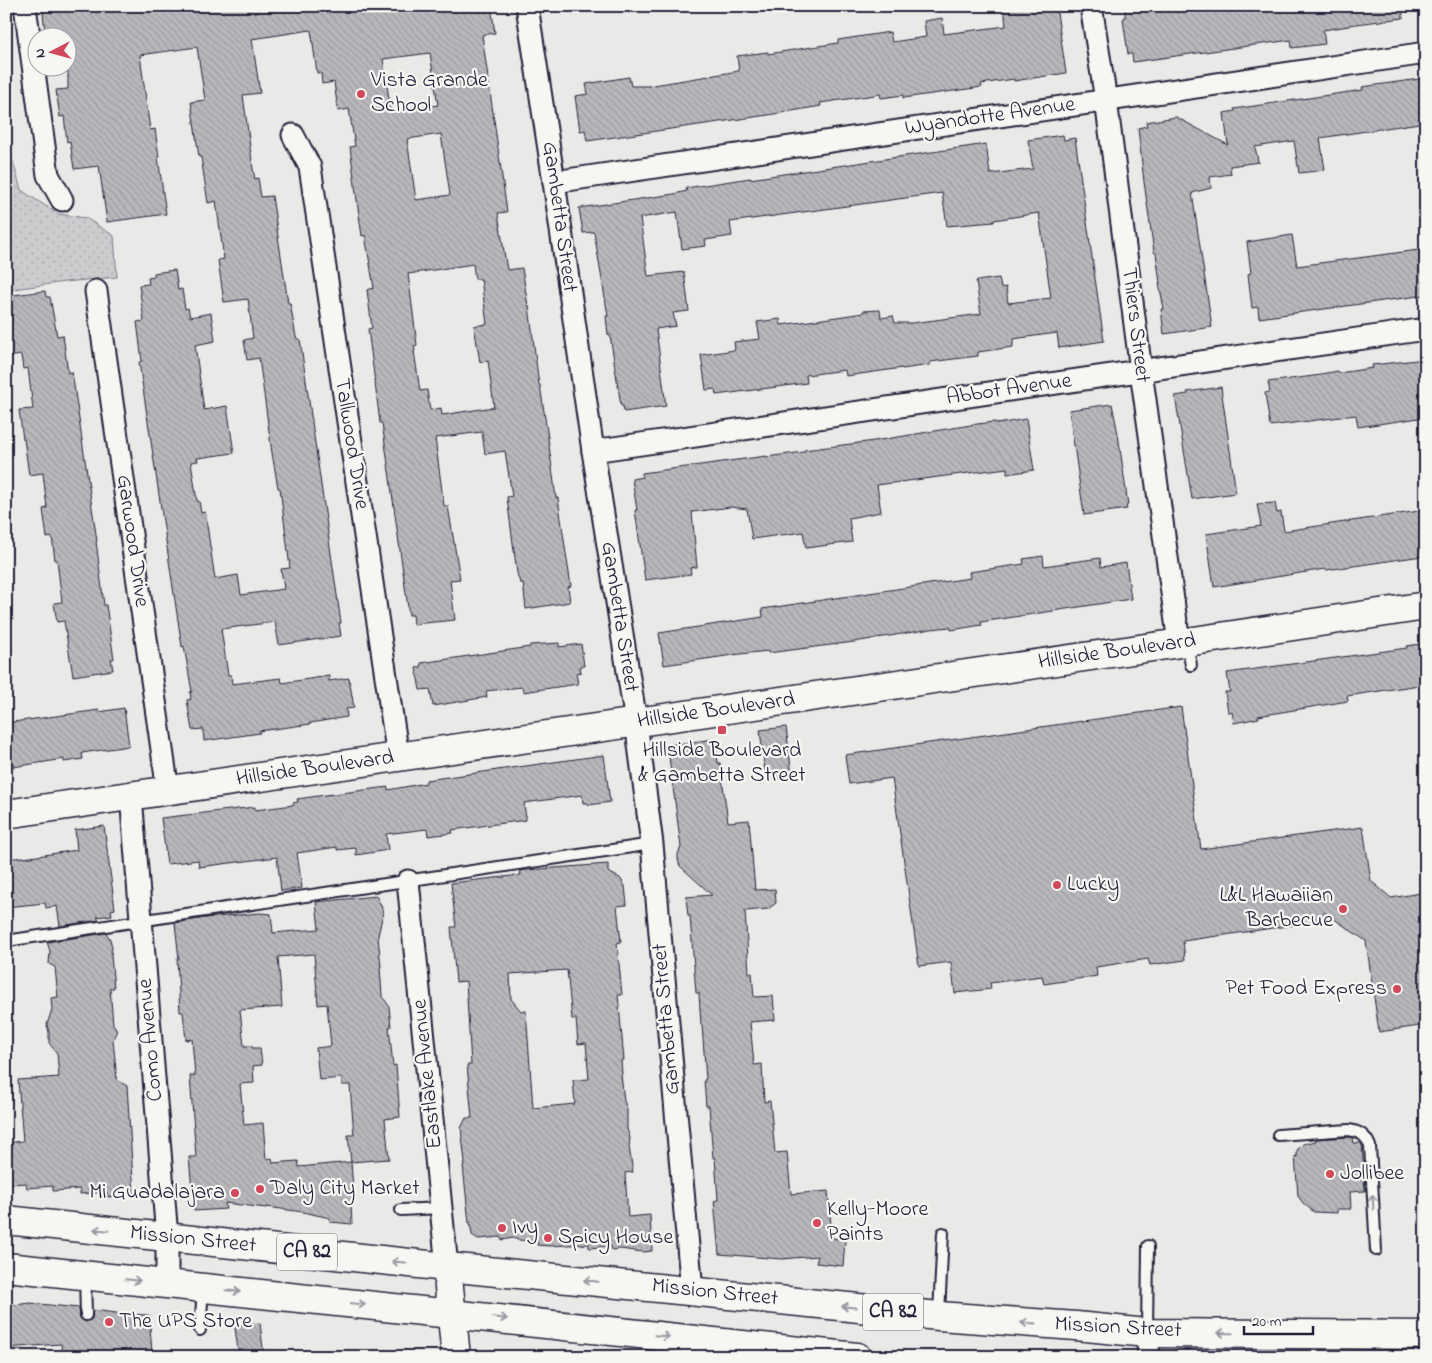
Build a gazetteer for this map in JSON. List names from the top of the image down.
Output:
{
  "streets": {
    "main road": ["Hillside Boulevard", "Mission Street", "CA 82"],
    "street": [
      "Wyandotte Avenue",
      "Gambetta Street",
      "Thiers Street",
      "Abbot Avenue",
      "Tallwood Drive",
      "Garwood Drive",
      "Como Avenue",
      "Eastlake Avenue"
    ]
  },
  "crossings": [
    ["Wyandotte Avenue", "Gambetta Street"],
    ["Wyandotte Avenue", "Thiers Street"],
    ["Gambetta Street", "Abbot Avenue"],
    ["Gambetta Street", "Hillside Boulevard"],
    ["Gambetta Street", "Mission Street"],
    ["Thiers Street", "Abbot Avenue"],
    ["Thiers Street", "Hillside Boulevard"],
    ["Tallwood Drive", "Hillside Boulevard"],
    ["Garwood Drive", "Hillside Boulevard"],
    ["Hillside Boulevard", "Como Avenue"],
    ["Como Avenue", "Mission Street"],
    ["Eastlake Avenue", "Mission Street"]
  ],
  "places": {
    "other": [
      "Vista Grande School",
      "Lucky",
      "L&L Hawaiian Barbecue",
      "Pet Food Express",
      "Jollibee",
      "Daly City Market",
      "Mi Guadalajara",
      "Kelly-Moore Paints",
      "Ivy",
      "Spicy House",
      "The UPS Store"
    ],
    "transit": ["Hillside Boulevard & Gambetta Street"]
  },
  "scale_bar": "20 m",
  "north": "left"
}
